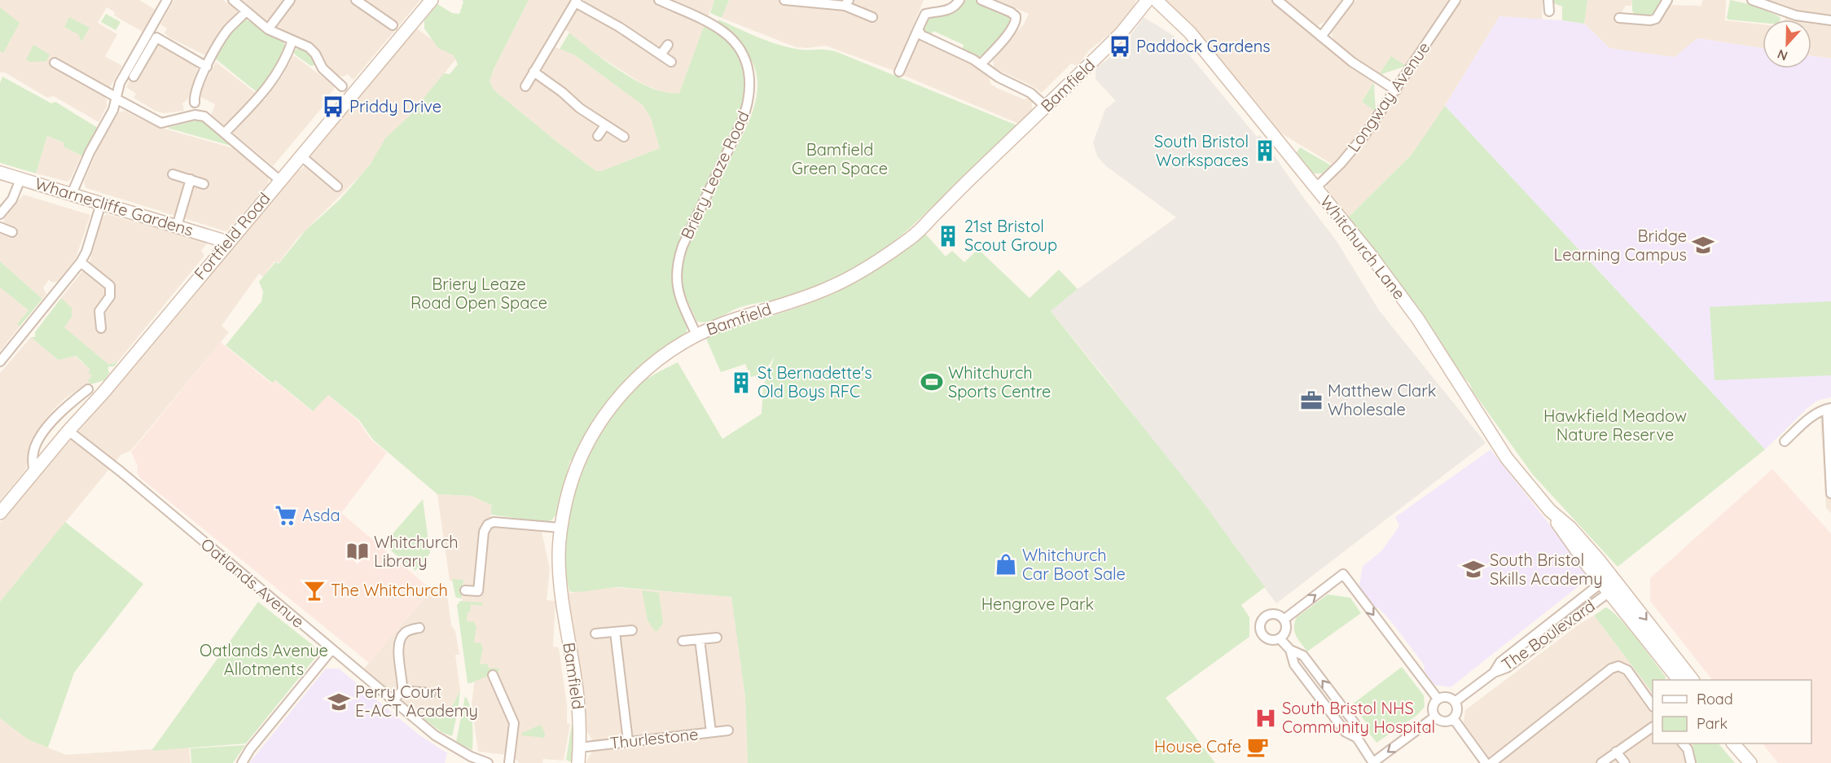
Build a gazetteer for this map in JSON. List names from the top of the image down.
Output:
{
  "streets": {
    "street": [
      "Bamfield",
      "Longway Avenue",
      "Briery Leaze Road",
      "Wharnecliffe Gardens",
      "Fortfield Road",
      "Whitchurch Lane",
      "Oatlands Avenue",
      "The Boulevard",
      "Thurlestone"
    ]
  },
  "crossings": [
    ["Bamfield", "Briery Leaze Road"],
    ["Bamfield", "Thurlestone"],
    ["Longway Avenue", "Whitchurch Lane"],
    ["Wharnecliffe Gardens", "Fortfield Road"],
    ["Fortfield Road", "Oatlands Avenue"],
    ["Whitchurch Lane", "The Boulevard"]
  ],
  "parks": [
    "Bamfield Green Space",
    "Briery Leaze Road Open Space",
    "Hawkfield Meadow Nature Reserve",
    "Hengrove Park",
    "Oatlands Avenue Allotments"
  ],
  "places": {
    "bus stop": ["Paddock Gardens", "Priddy Drive"],
    "building": ["South Bristol Workspaces", "21st Bristol Scout Group", "St Bernadette's Old Boys RFC"],
    "school or university": ["Bridge Learning Campus", "South Bristol Skills Academy", "Perry Court E-ACT Academy"],
    "sports": ["Whitchurch Sports Centre"],
    "office": ["Matthew Clark Wholesale"],
    "supermarket": ["Asda"],
    "library": ["Whitchurch Library"],
    "shop": ["Whitchurch Car Boot Sale"],
    "bar": ["The Whitchurch"],
    "hospital": ["South Bristol NHS Community Hospital"],
    "cafe": ["House Cafe"]
  },
  "legend": ["Road", "Park"],
  "north": "bottom"
}
